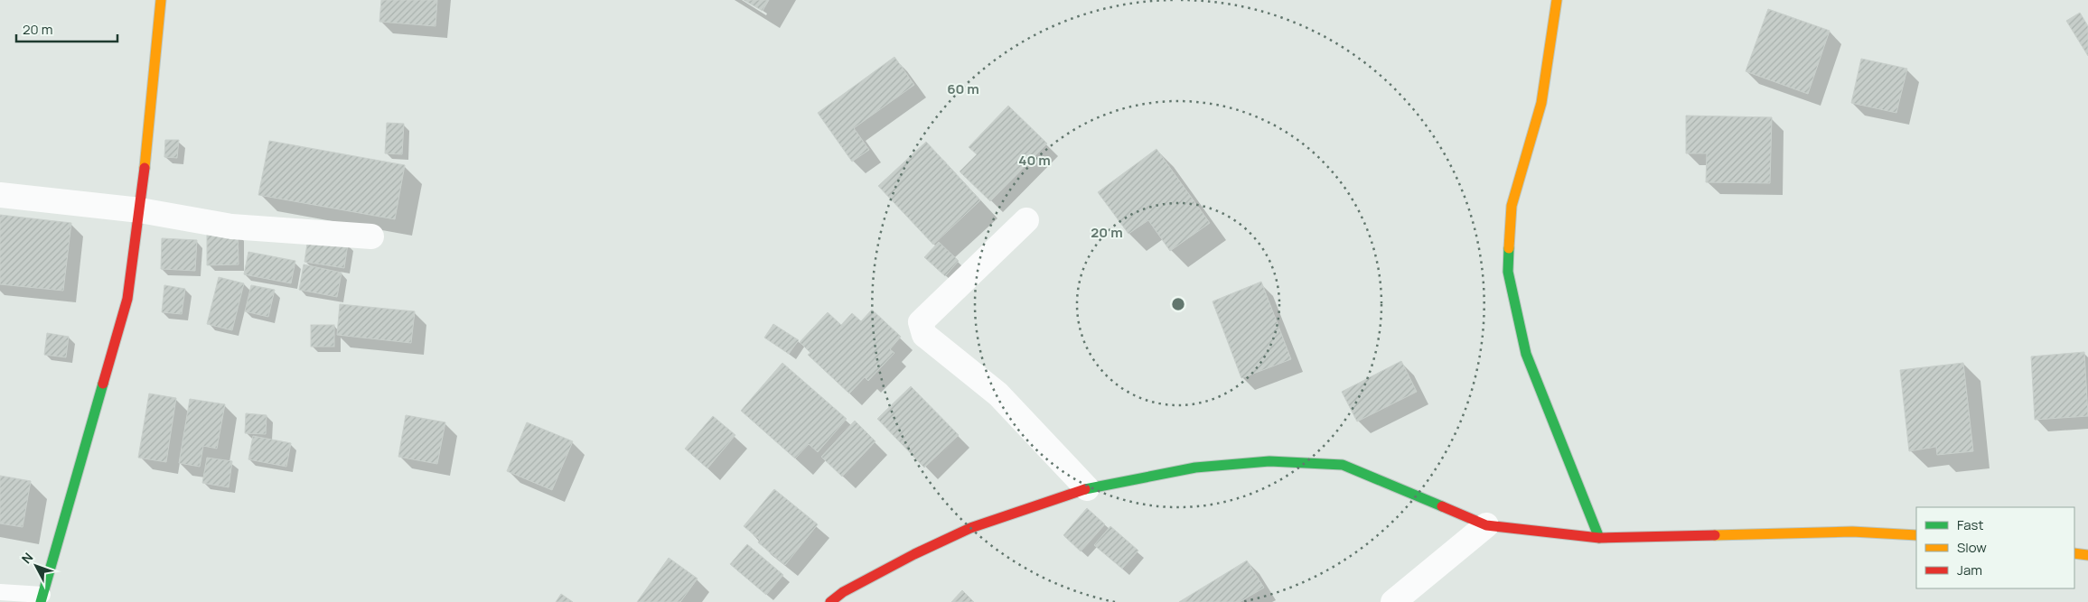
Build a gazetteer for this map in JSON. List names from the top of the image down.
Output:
{
  "legend": ["Fast", "Slow", "Jam"],
  "scale_bar": "20 m",
  "north": "top left",
  "rings": ["60 m", "40 m", "20 m"]
}
